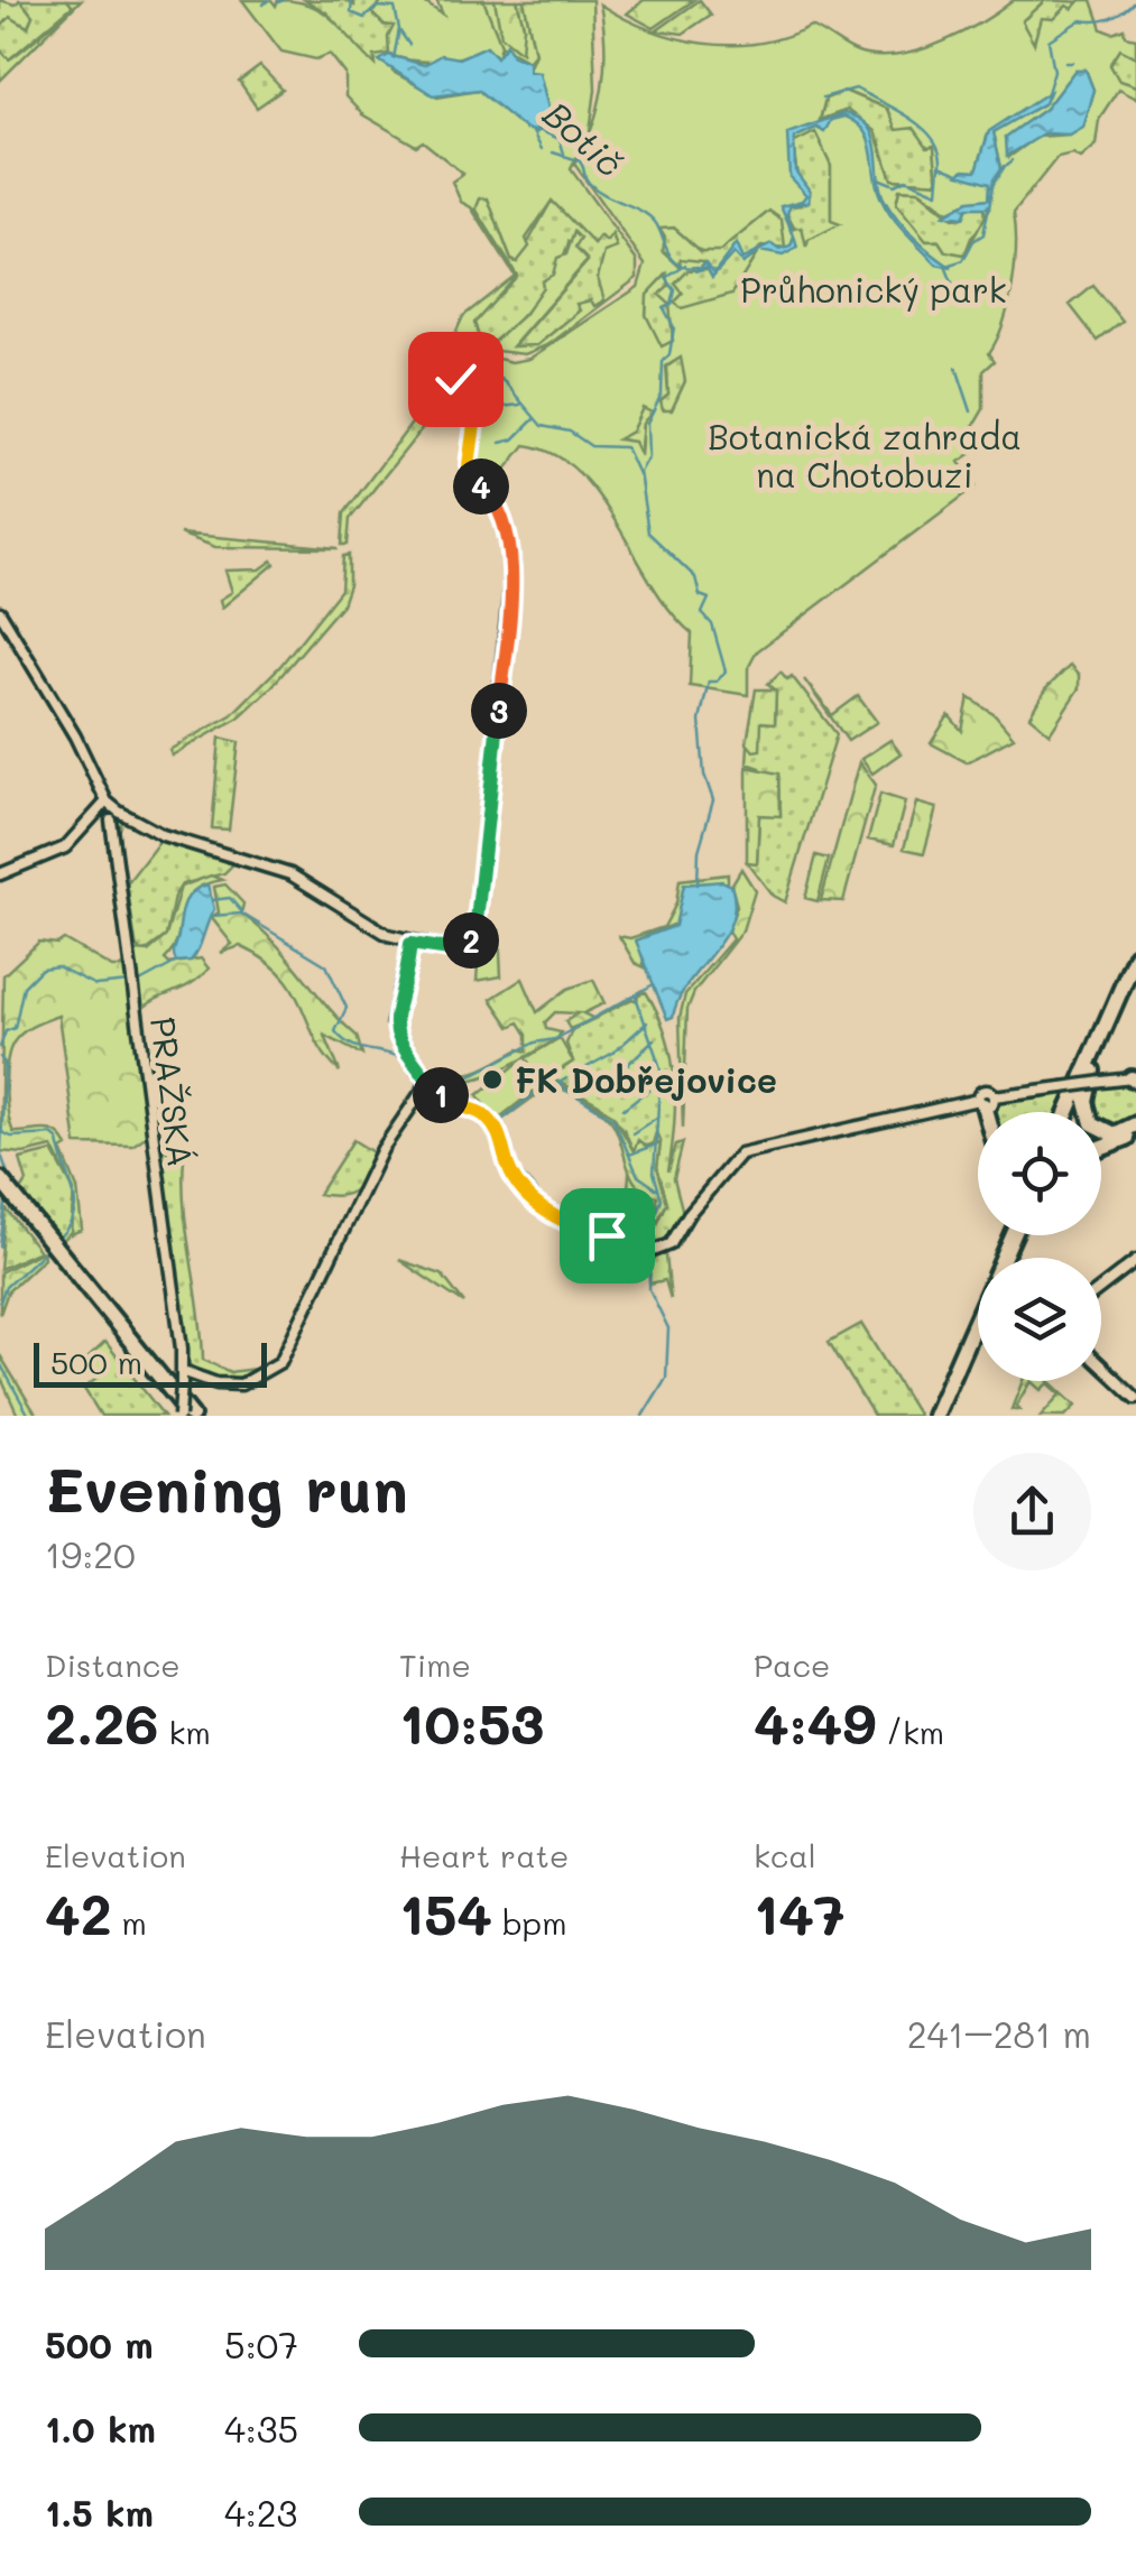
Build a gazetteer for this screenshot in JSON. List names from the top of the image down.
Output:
{
  "streets": {
    "street": ["PRAŽSKÁ"]
  },
  "water": ["Botič"],
  "parks": ["Průhonický park", "Botanická zahrada na Chotobuzi"],
  "places": ["FK Dobřejovice"],
  "scale_bar": "500 m",
  "page": {
    "pins": [
      "4",
      "3",
      "2",
      "1"
    ],
    "scale": "500 m",
    "heading": ["Evening run", "19:20"],
    "stats": [
      ["Distance", "2.26 km"],
      ["Time", "10:53"],
      ["Pace", "4:49 /km"],
      ["Elevation", "42 m"],
      ["Heart rate", "154 bpm"],
      ["kcal", "147"]
    ],
    "chart": ["Elevation", "241–281 m"],
    "list": [
      {
        "name": "500 m",
        "note": "5:07"
      },
      {
        "name": "1.0 km",
        "note": "4:35"
      },
      {
        "name": "1.5 km",
        "note": "4:23"
      }
    ]
  }
}
